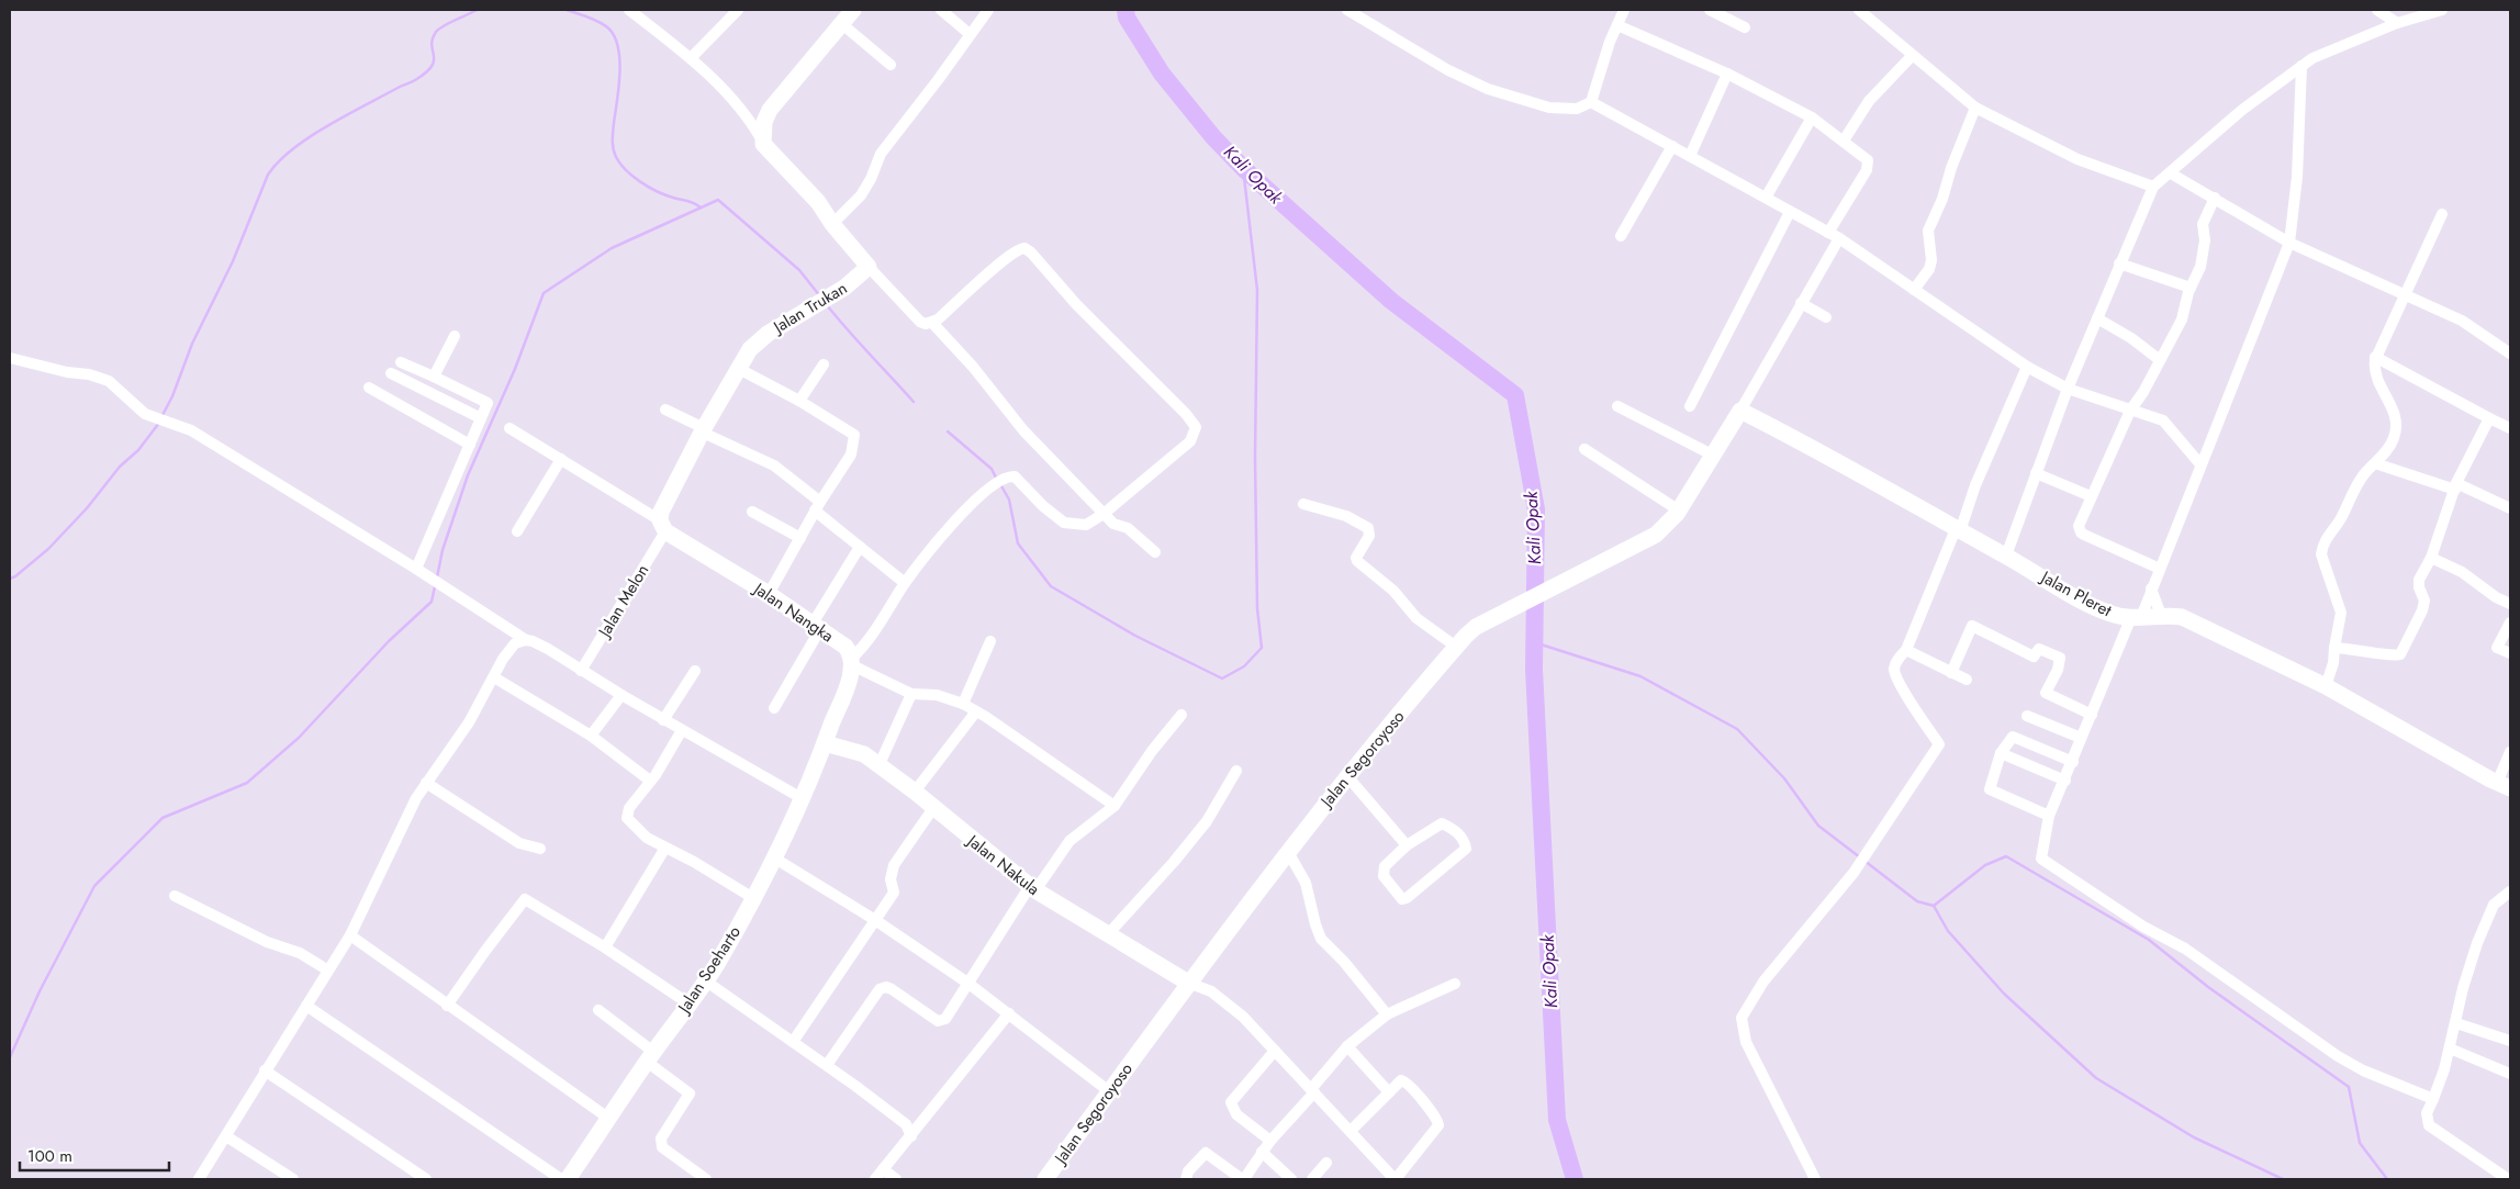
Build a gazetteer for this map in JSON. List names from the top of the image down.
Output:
{
  "streets": {
    "street": [
      "Jalan Trukan",
      "Jalan Pleret",
      "Jalan Melon",
      "Jalan Nangka",
      "Jalan Segoroyoso",
      "Jalan Nakula",
      "Jalan Soeharto"
    ]
  },
  "crossings": [
    ["Jalan Trukan", "Jalan Melon"],
    ["Jalan Trukan", "Jalan Nangka"],
    ["Jalan Pleret", "Jalan Segoroyoso"],
    ["Jalan Melon", "Jalan Nangka"],
    ["Jalan Segoroyoso", "Jalan Nakula"],
    ["Jalan Nakula", "Jalan Soeharto"]
  ],
  "water": ["Kali Opak"],
  "scale_bar": "100 m"
}
